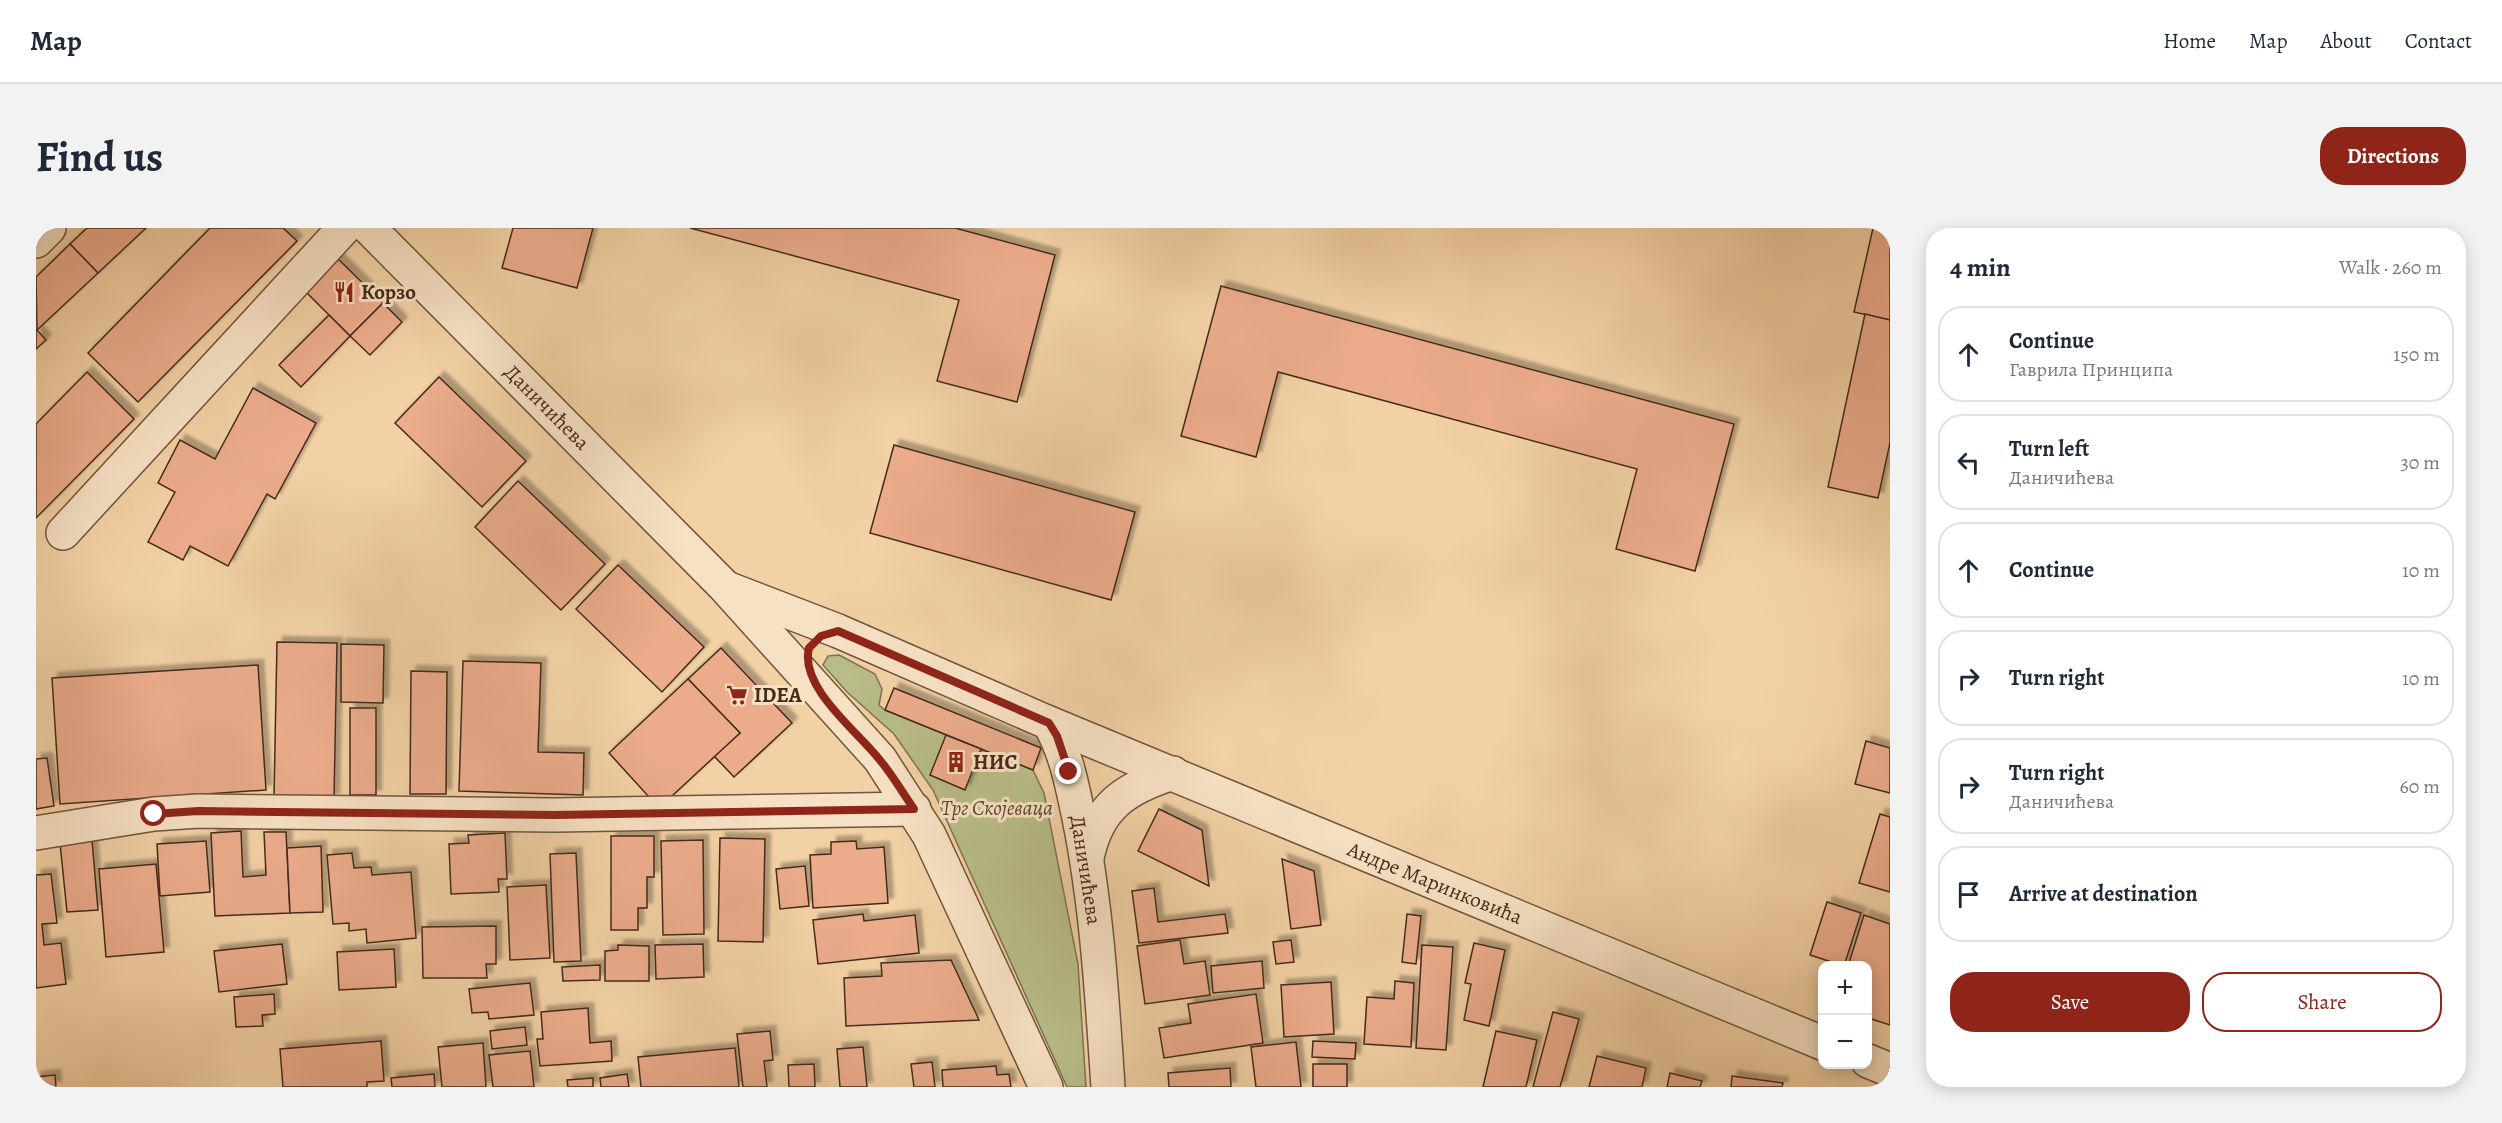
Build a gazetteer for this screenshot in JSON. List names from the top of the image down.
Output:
{
  "streets": {
    "street": ["Даничићева", "Андре Маринковића"]
  },
  "crossings": [
    ["Даничићева", "Андре Маринковића"]
  ],
  "parks": ["Трг Скојеваца"],
  "places": {
    "restaurant": ["Корзо"],
    "supermarket": ["IDEA"],
    "building": ["НИС"]
  },
  "page": {
    "header": "Map",
    "nav": [
      "Home",
      "Map",
      "About",
      "Contact"
    ],
    "buttons": [
      "Directions",
      ["Save", "Share"]
    ],
    "title": "Find us",
    "heading": ["4 min", "Walk · 260 m"],
    "list": [
      ["Continue", "Гаврила Принципа", "150 m"],
      ["Turn left", "Даничићева", "30 m"],
      ["Continue", "10 m"],
      ["Turn right", "10 m"],
      ["Turn right", "Даничићева", "60 m"],
      "Arrive at destination"
    ],
    "map_buttons": ["+", "−"]
  }
}
